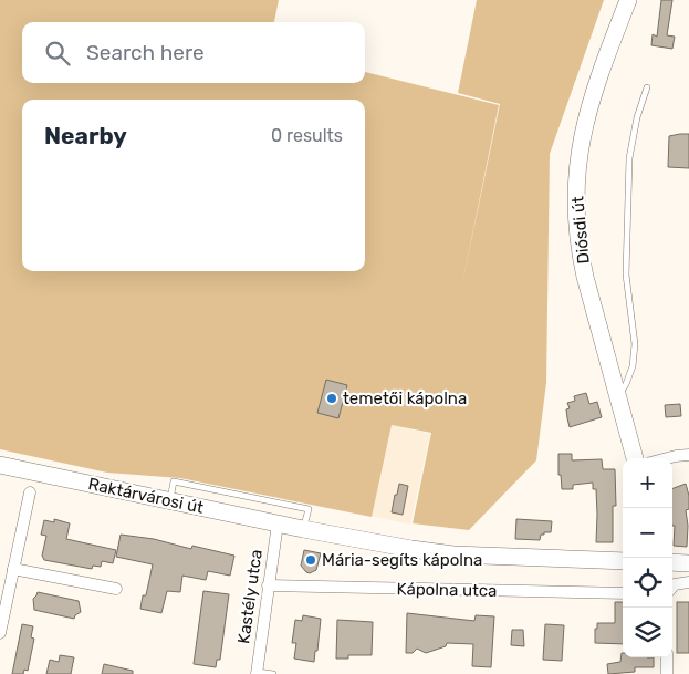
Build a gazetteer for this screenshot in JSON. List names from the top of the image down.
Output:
{
  "streets": {
    "main road": ["Diósdi út", "Raktárvárosi út", "Kápolna utca"],
    "street": ["Kastély utca"]
  },
  "crossings": [
    ["Raktárvárosi út", "Kápolna utca"],
    ["Raktárvárosi út", "Kastély utca"],
    ["Kápolna utca", "Kastély utca"]
  ],
  "places": ["temetői kápolna", "Mária-segíts kápolna"],
  "page": {
    "search": "Search here",
    "heading": ["Nearby", "0 results"],
    "map_buttons": ["+", "−"]
  }
}
